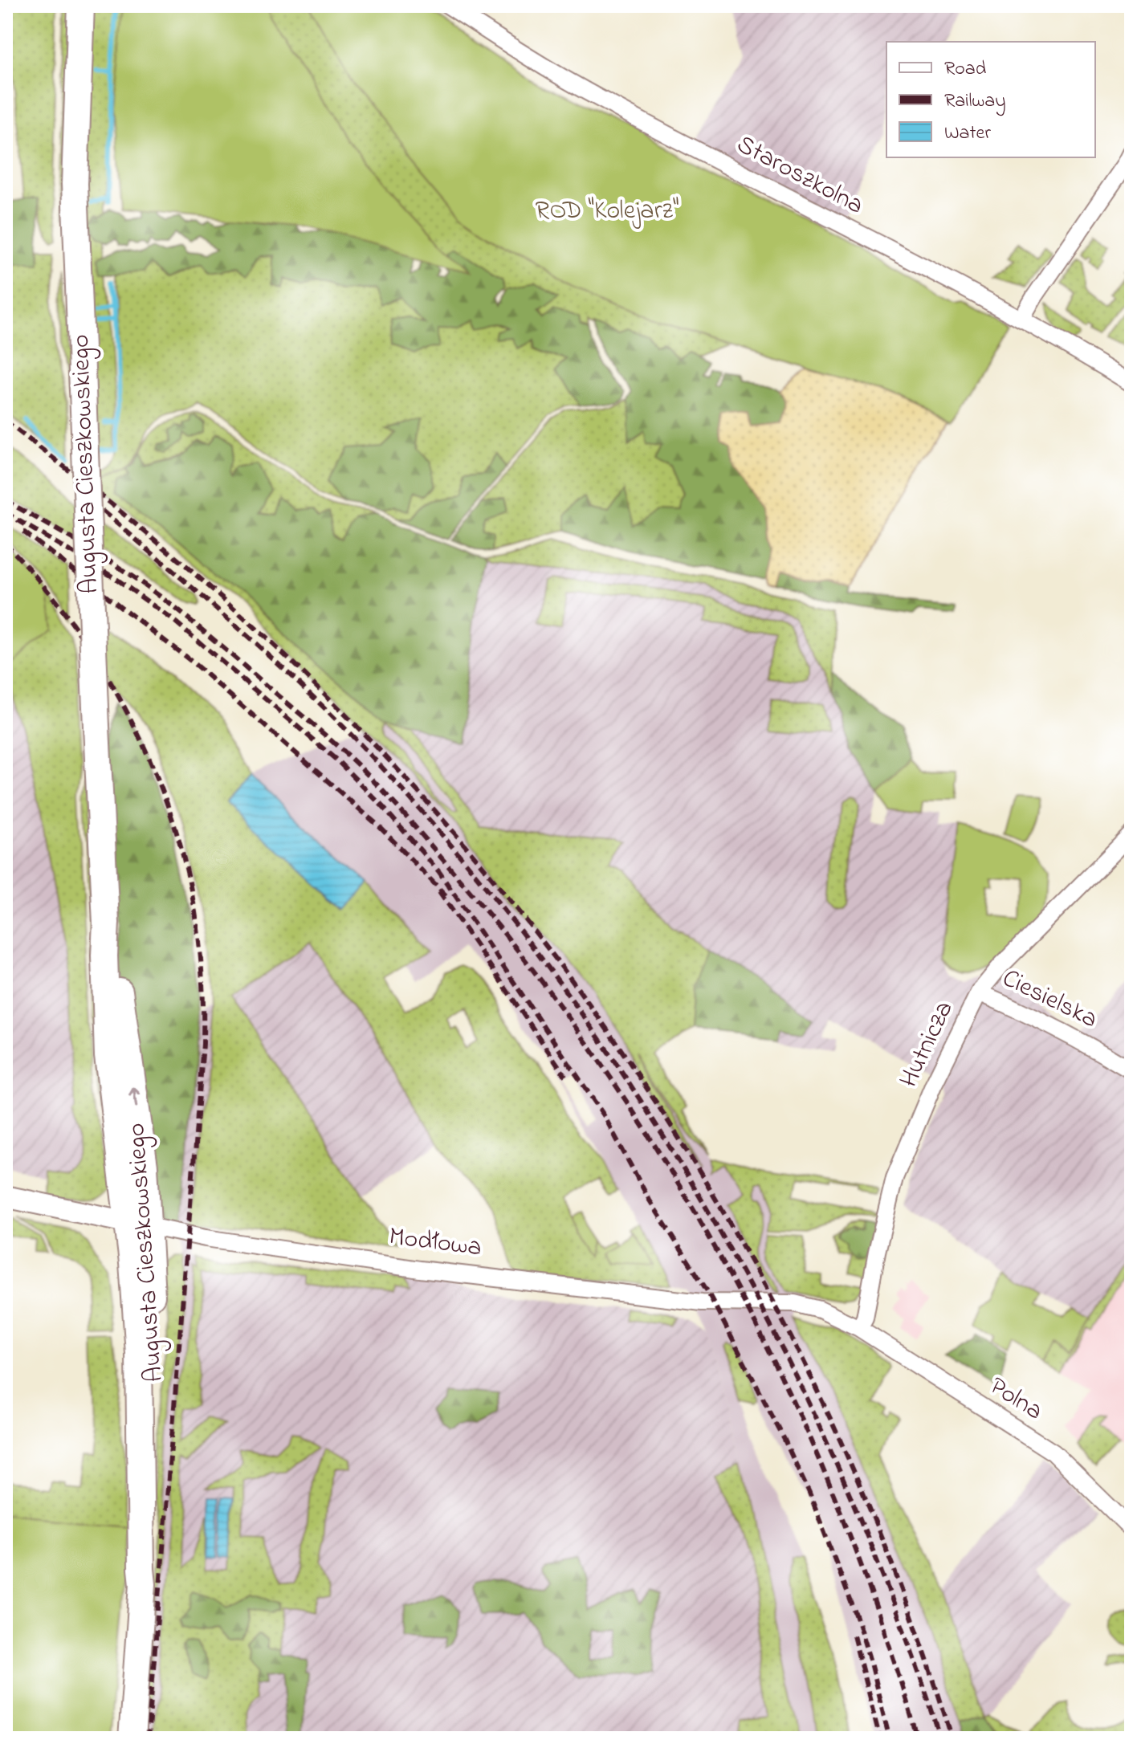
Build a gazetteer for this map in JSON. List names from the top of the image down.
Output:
{
  "streets": {
    "main road": ["Augusta Cieszkowskiego"],
    "street": [
      "Staroszkolna",
      "Ciesielska",
      "Hutnicza",
      "Modłowa",
      "Polna"
    ]
  },
  "crossings": [
    ["Augusta Cieszkowskiego", "Modłowa"],
    ["Ciesielska", "Hutnicza"],
    ["Hutnicza", "Modłowa"],
    ["Hutnicza", "Polna"],
    ["Modłowa", "Polna"]
  ],
  "parks": ["ROD \"Kolejarz\""],
  "legend": ["Road", "Railway", "Water"]
}
